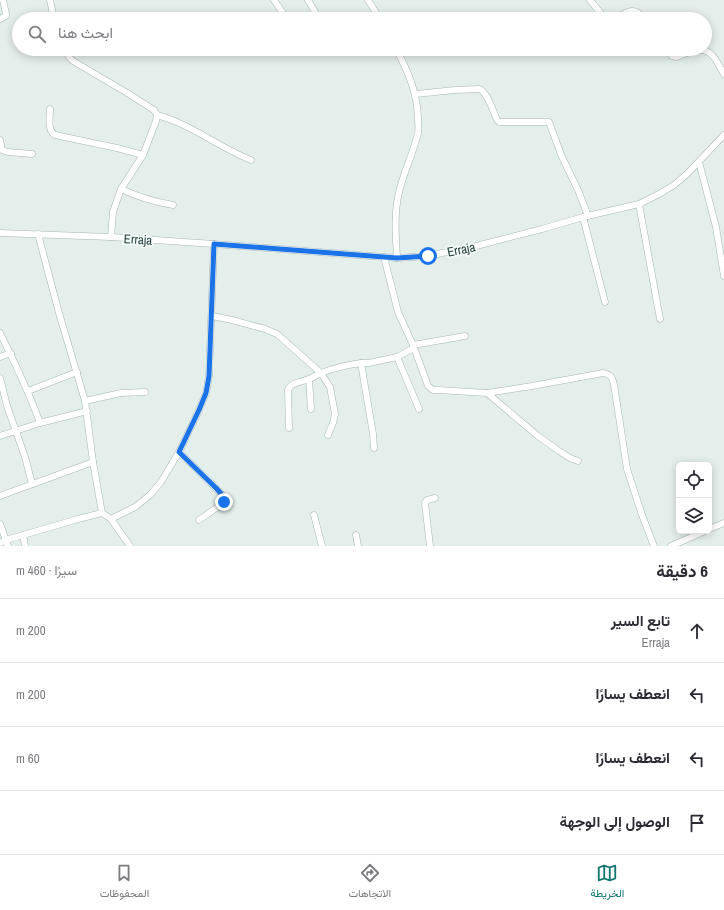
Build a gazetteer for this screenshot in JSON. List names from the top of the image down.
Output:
{
  "streets": {
    "street": ["Erraja"]
  },
  "page": {
    "search": "ابحث هنا",
    "heading": ["6 دقيقة", "سيرًا · 460 m"],
    "list": [
      ["تابع السير", "Erraja", "200 m"],
      ["انعطف يسارًا", "200 m"],
      ["انعطف يسارًا", "60 m"],
      "الوصول إلى الوجهة"
    ],
    "nav": ["الخريطة", "الاتجاهات", "المحفوظات"]
  }
}
